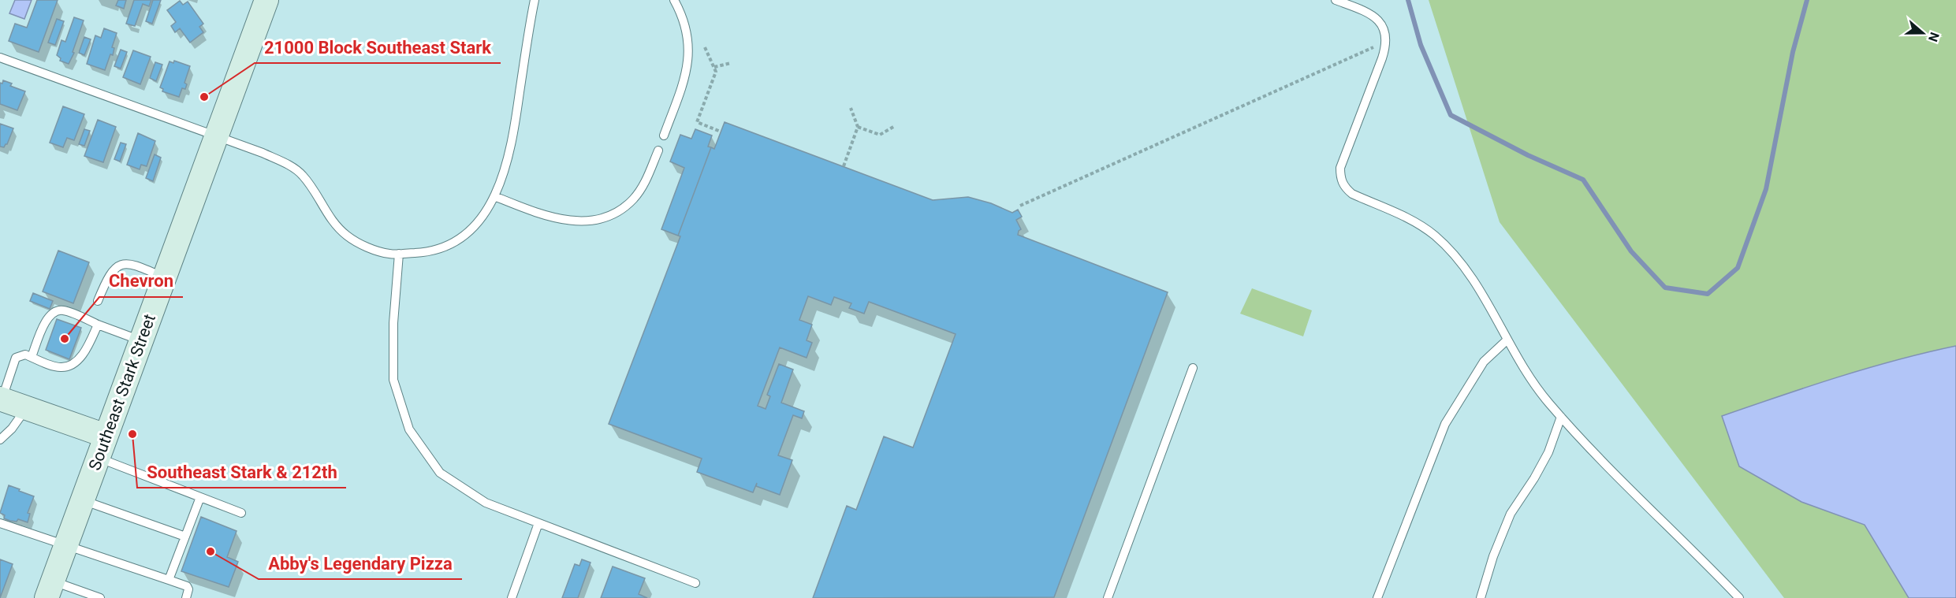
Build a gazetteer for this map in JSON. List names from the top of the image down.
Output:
{
  "streets": {
    "main road": ["Southeast Stark Street"]
  },
  "places": [
    "21000 Block Southeast Stark",
    "Chevron",
    "Southeast Stark & 212th",
    "Abby's Legendary Pizza"
  ],
  "north": "right"
}
